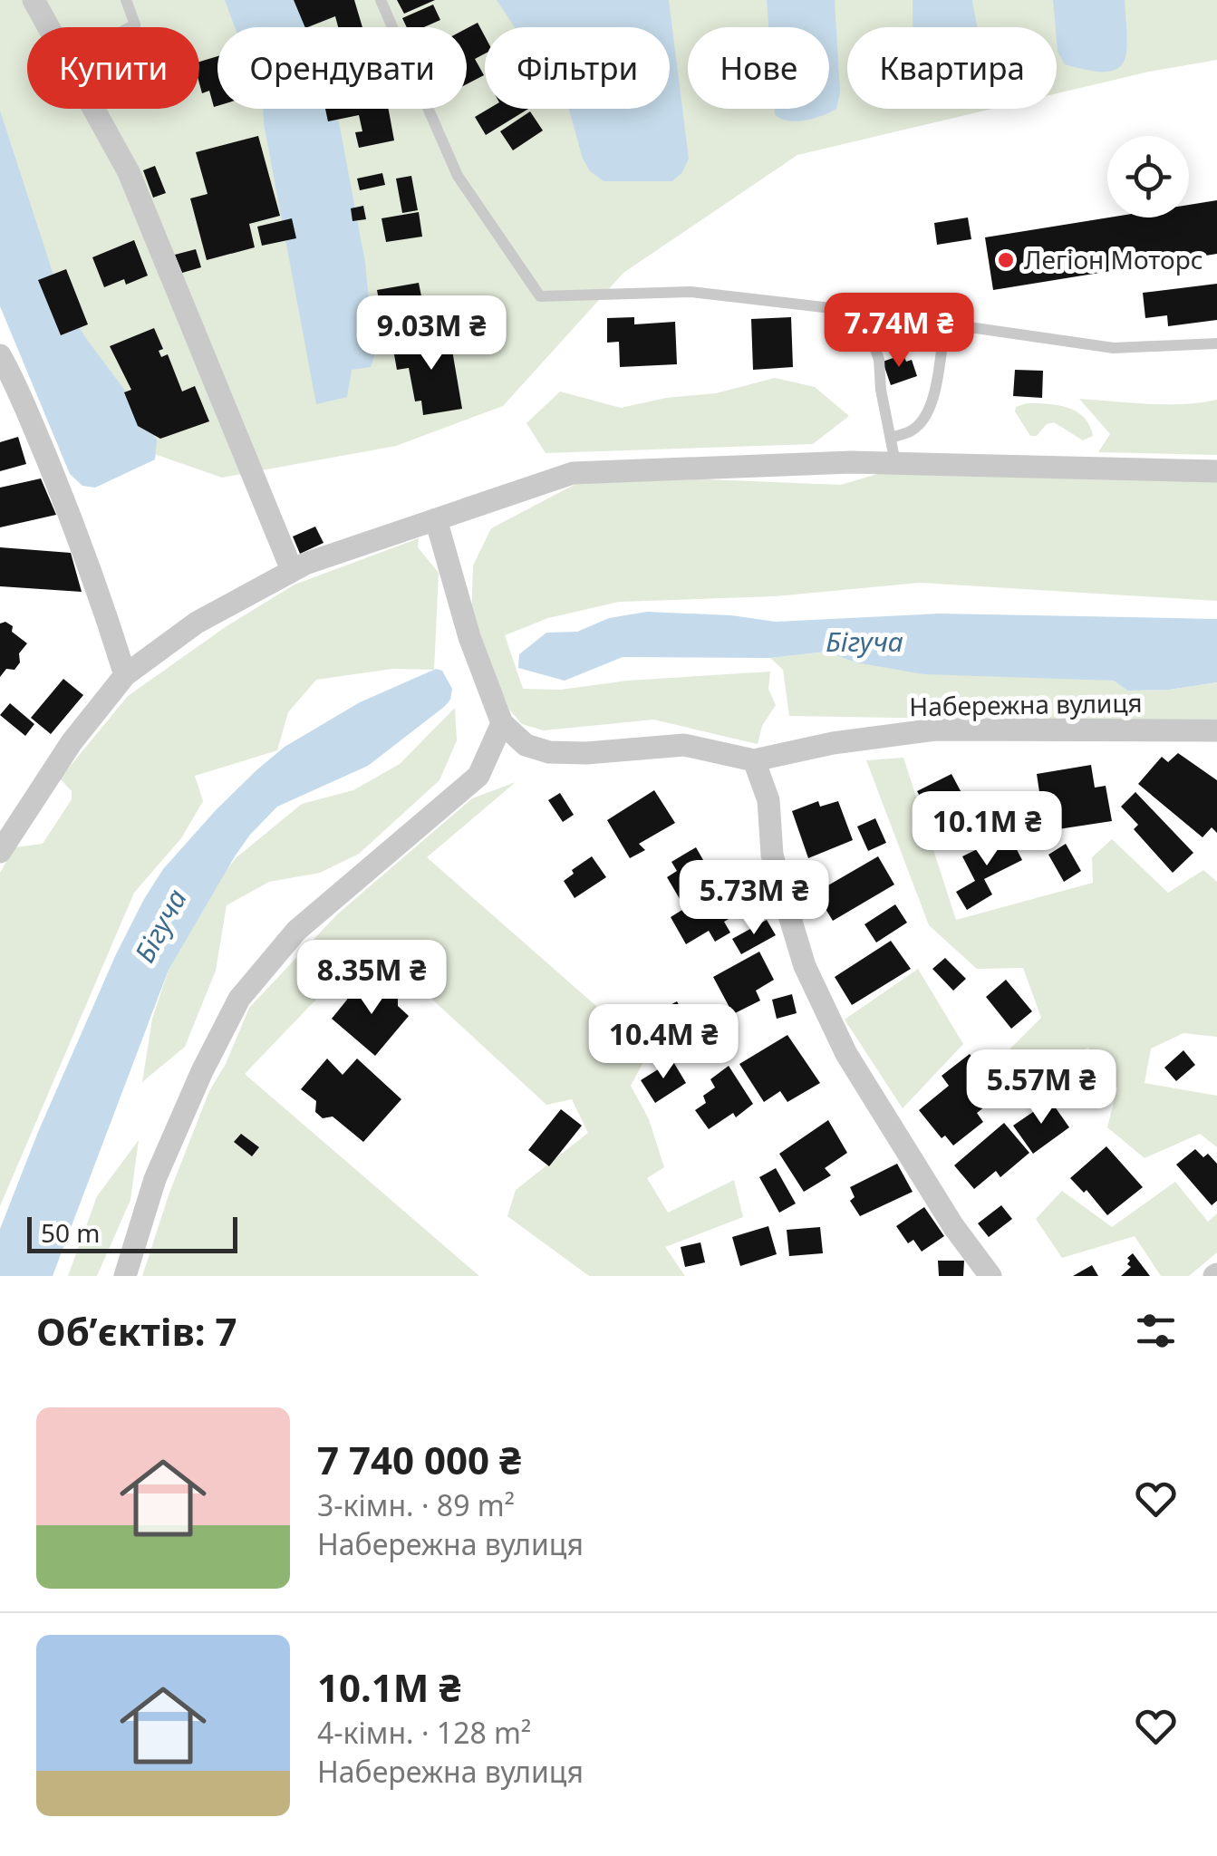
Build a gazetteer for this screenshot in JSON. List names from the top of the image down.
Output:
{
  "streets": {
    "street": ["Набережна вулиця"]
  },
  "water": ["Бігуча"],
  "places": ["Легіон Моторс"],
  "scale_bar": "50 m",
  "page": {
    "chip": [
      "Купити",
      "Орендувати",
      "Фільтри",
      "Нове",
      "Квартира"
    ],
    "price": [
      "7.74M ₴",
      "9.03M ₴",
      "10.1M ₴",
      "5.73M ₴",
      "8.35M ₴",
      "10.4M ₴",
      "5.57M ₴"
    ],
    "scale": "50 m",
    "heading": "Об’єктів: 7",
    "list": [
      {
        "name": "7 740 000 ₴",
        "note": "3-кімн. · 89 m² · Набережна вулиця"
      },
      {
        "name": "10.1M ₴",
        "note": "4-кімн. · 128 m² · Набережна вулиця"
      }
    ]
  }
}
